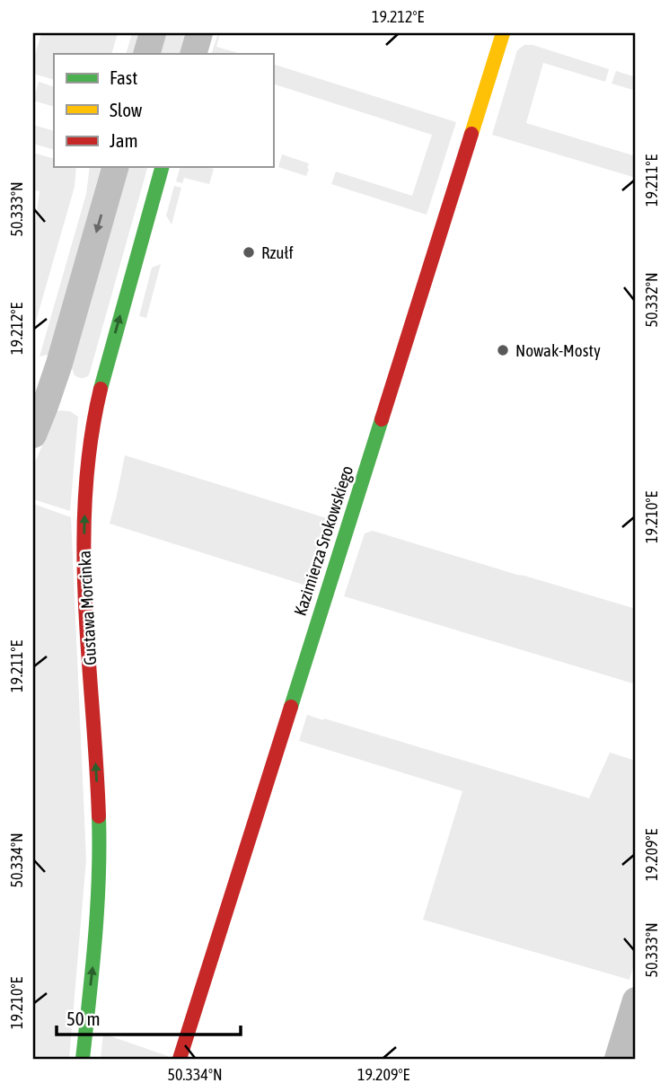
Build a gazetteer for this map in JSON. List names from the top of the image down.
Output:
{
  "streets": {
    "street": ["Kazimierza Srokowskiego", "Gustawa Morcinka"]
  },
  "places": ["Rzułf", "Nowak-Mosty"],
  "legend": ["Fast", "Slow", "Jam"],
  "scale_bar": "50 m",
  "coordinates": [
    "19.212°E",
    "19.211°E",
    "50.333°N",
    "50.332°N",
    "19.210°E",
    "19.209°E",
    "50.334°N"
  ]
}
